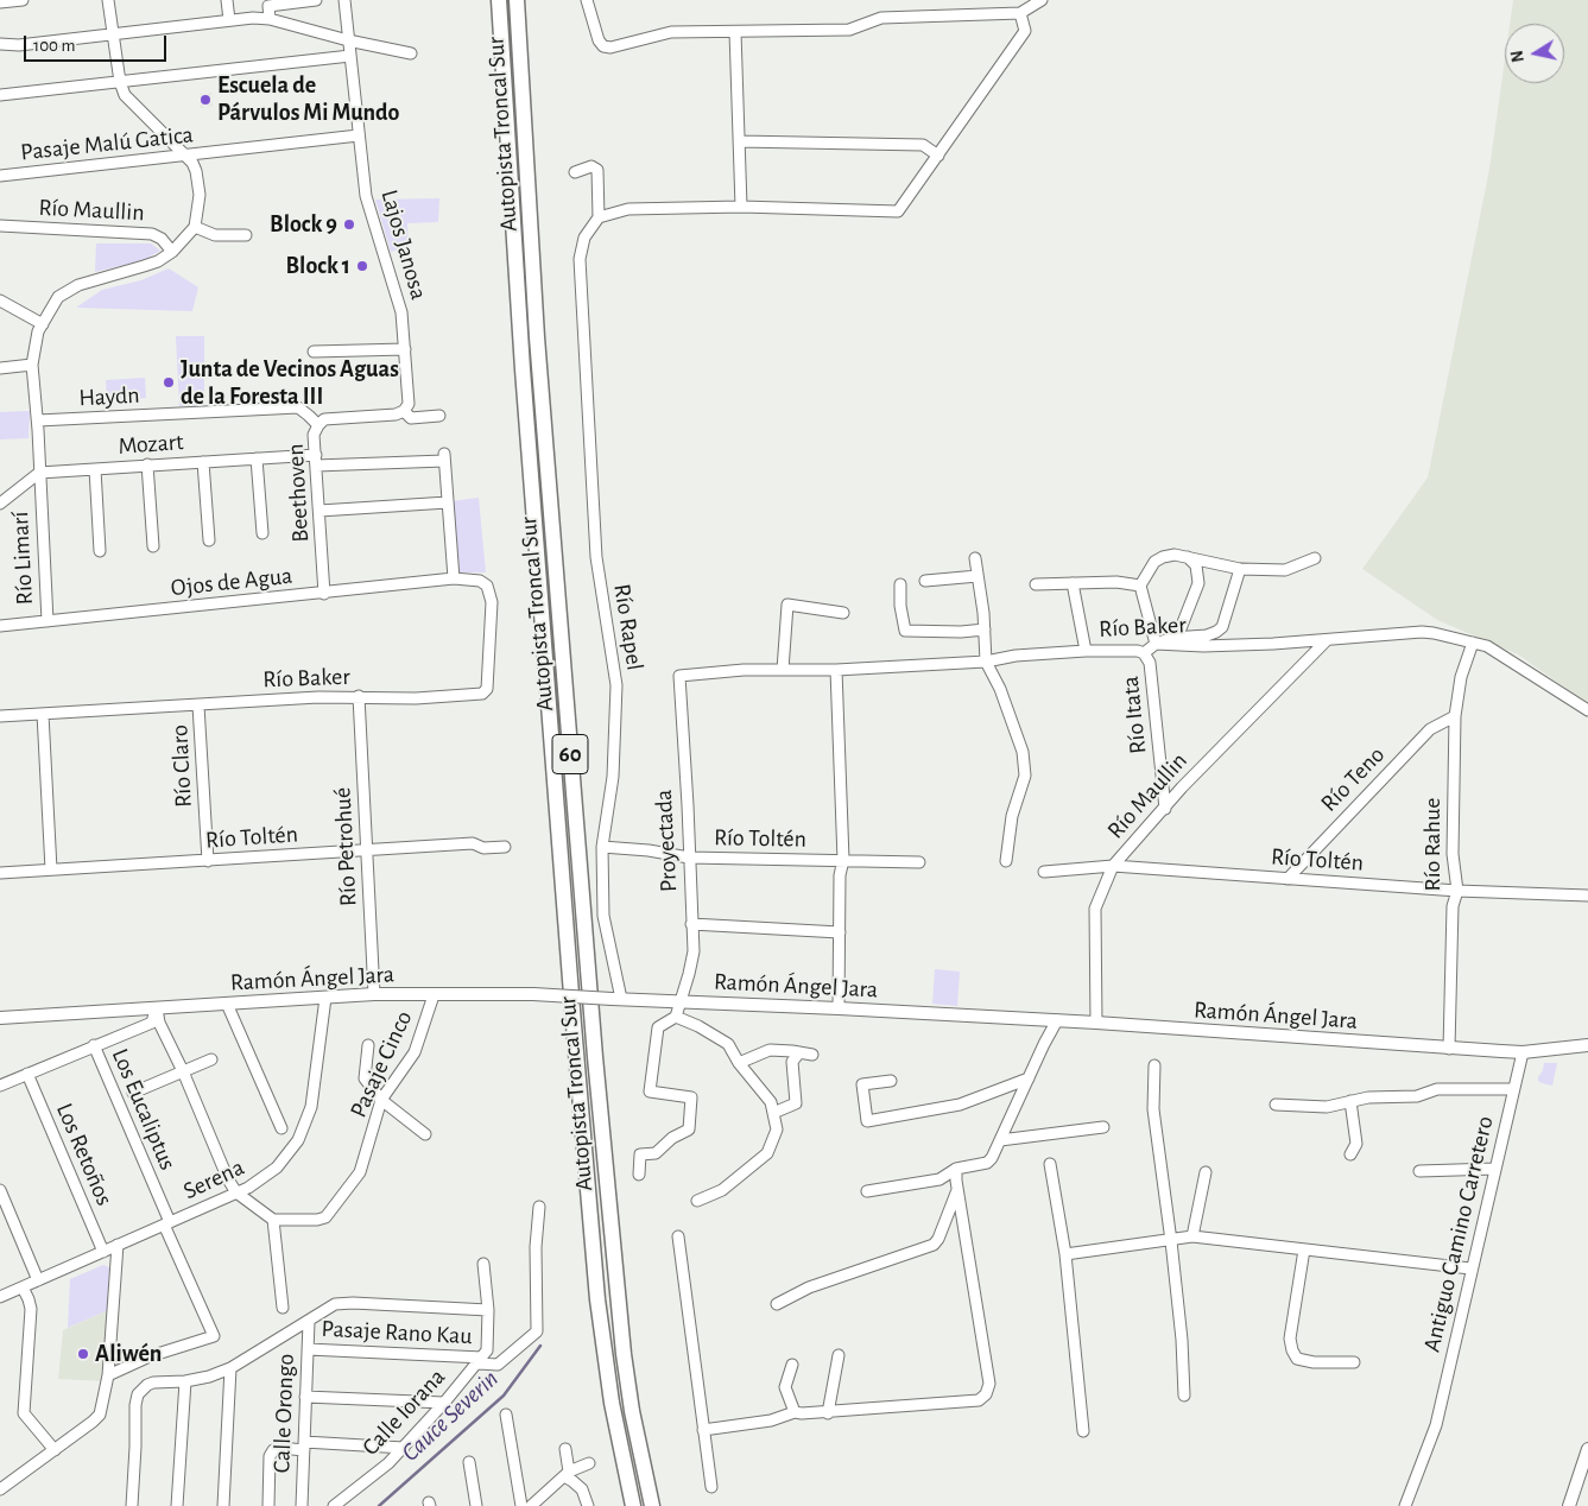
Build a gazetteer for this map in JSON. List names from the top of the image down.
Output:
{
  "streets": {
    "highway": ["Autopista Troncal Sur", "60"],
    "main road": ["Ramón Ángel Jara"],
    "street": [
      "Pasaje Malú Gatica",
      "Río Maullin",
      "Lajos Janosa",
      "Haydn",
      "Mozart",
      "Beethoven",
      "Río Limarí",
      "Ojos de Agua",
      "Río Rapel",
      "Río Baker",
      "Río Itata",
      "Río Claro",
      "Río Teno",
      "Río Toltén",
      "Proyectada",
      "Río Rahue",
      "Río Petrohué",
      "Pasaje Cinco",
      "Los Eucaliptus",
      "Los Retoños",
      "Serena",
      "Antiguo Camino Carretero",
      "Pasaje Rano Kau",
      "Calle Iorana",
      "Calle Orongo"
    ]
  },
  "crossings": [
    ["Pasaje Malú Gatica", "Lajos Janosa"],
    ["Río Maullin", "Río Limarí"],
    ["Río Maullin", "Río Baker"],
    ["Río Maullin", "Río Itata"],
    ["Río Maullin", "Río Toltén"],
    ["Río Maullin", "Ramón Ángel Jara"],
    ["Haydn", "Beethoven"],
    ["Haydn", "Río Limarí"],
    ["Mozart", "Beethoven"],
    ["Mozart", "Río Limarí"],
    ["Beethoven", "Ojos de Agua"],
    ["Río Limarí", "Ojos de Agua"],
    ["Ojos de Agua", "Río Baker"],
    ["Río Rapel", "Río Toltén"],
    ["Río Rapel", "Ramón Ángel Jara"],
    ["Río Baker", "Río Itata"],
    ["Río Baker", "Río Claro"],
    ["Río Baker", "Proyectada"],
    ["Río Baker", "Río Rahue"],
    ["Río Baker", "Río Petrohué"],
    ["Río Claro", "Río Toltén"],
    ["Río Teno", "Río Toltén"],
    ["Río Teno", "Río Rahue"],
    ["Río Toltén", "Proyectada"],
    ["Río Toltén", "Río Rahue"],
    ["Río Toltén", "Río Petrohué"],
    ["Proyectada", "Ramón Ángel Jara"],
    ["Río Rahue", "Ramón Ángel Jara"],
    ["Río Petrohué", "Ramón Ángel Jara"],
    ["Ramón Ángel Jara", "Pasaje Cinco"],
    ["Ramón Ángel Jara", "Serena"],
    ["Ramón Ángel Jara", "Antiguo Camino Carretero"],
    ["Los Eucaliptus", "Serena"],
    ["Los Retoños", "Serena"],
    ["Pasaje Rano Kau", "Calle Iorana"],
    ["Pasaje Rano Kau", "Calle Orongo"]
  ],
  "water": ["Cauce Severin"],
  "places": [
    "Escuela de Párvulos Mi Mundo",
    "Block 9",
    "Block 1",
    "Junta de Vecinos Aguas de la Foresta III",
    "Aliwén"
  ],
  "scale_bar": "100 m",
  "north": "left"
}
